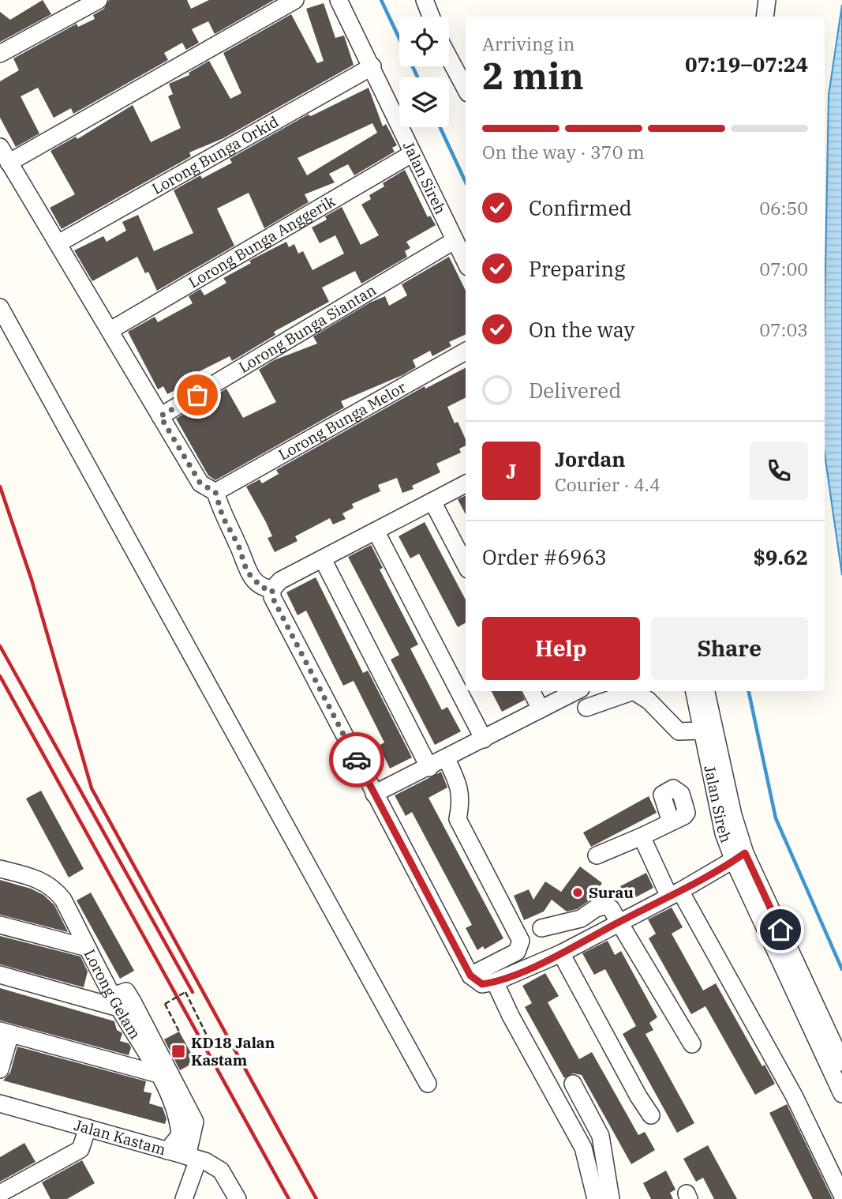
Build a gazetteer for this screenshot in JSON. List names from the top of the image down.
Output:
{
  "streets": {
    "street": [
      "Lorong Bunga Orkid",
      "Jalan Sireh",
      "Lorong Bunga Anggerik",
      "Lorong Bunga Siantan",
      "Lorong Bunga Melor",
      "Lorong Gelam",
      "Jalan Kastam"
    ]
  },
  "crossings": [
    ["Lorong Bunga Orkid", "Jalan Sireh"],
    ["Jalan Sireh", "Lorong Bunga Anggerik"],
    ["Jalan Sireh", "Lorong Bunga Siantan"],
    ["Lorong Gelam", "Jalan Kastam"]
  ],
  "places": {
    "other": ["Surau"],
    "transit": ["KD18 Jalan Kastam"]
  },
  "page": {
    "heading": ["2 min", "Arriving in", "07:19–07:24"],
    "panel": [
      "Jordan",
      "Courier · 4.4",
      "Order #6963",
      "$9.62"
    ],
    "bar": "On the way · 370 m",
    "list": [
      ["Confirmed", "06:50"],
      ["Preparing", "07:00"],
      ["On the way", "07:03"],
      "Delivered"
    ],
    "round": "J",
    "buttons": ["Help", "Share"]
  }
}
